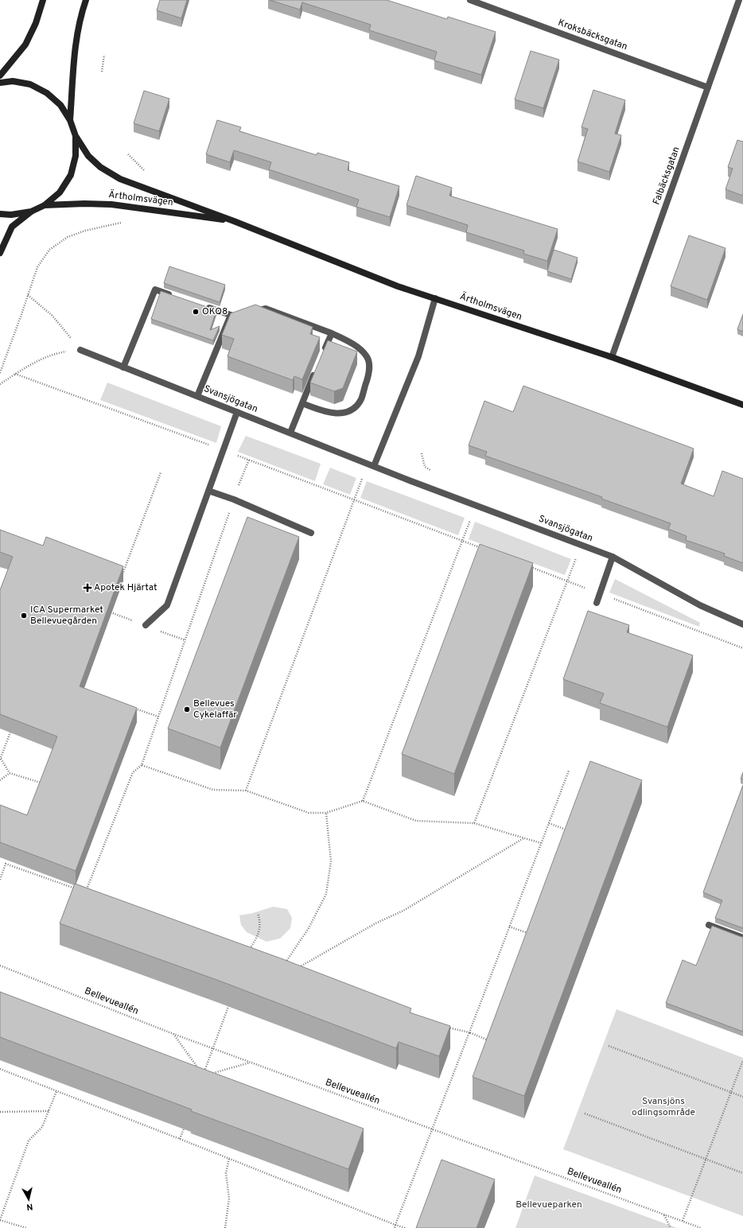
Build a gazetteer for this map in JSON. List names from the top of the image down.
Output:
{
  "streets": {
    "street": [
      "Kroksbäcksgatan",
      "Falbäcksgatan",
      "Ärtholmsvägen",
      "Svansjögatan"
    ],
    "path": ["Bellevueallén"]
  },
  "crossings": [
    ["Kroksbäcksgatan", "Falbäcksgatan"],
    ["Falbäcksgatan", "Ärtholmsvägen"]
  ],
  "parks": ["Svansjöns odlingsområde", "Bellevueparken"],
  "places": {
    "other": ["OKQ8", "ICA Supermarket Bellevuegården", "Bellevues Cykelaffär"],
    "health": ["Apotek Hjärtat"]
  },
  "north": "bottom"
}
